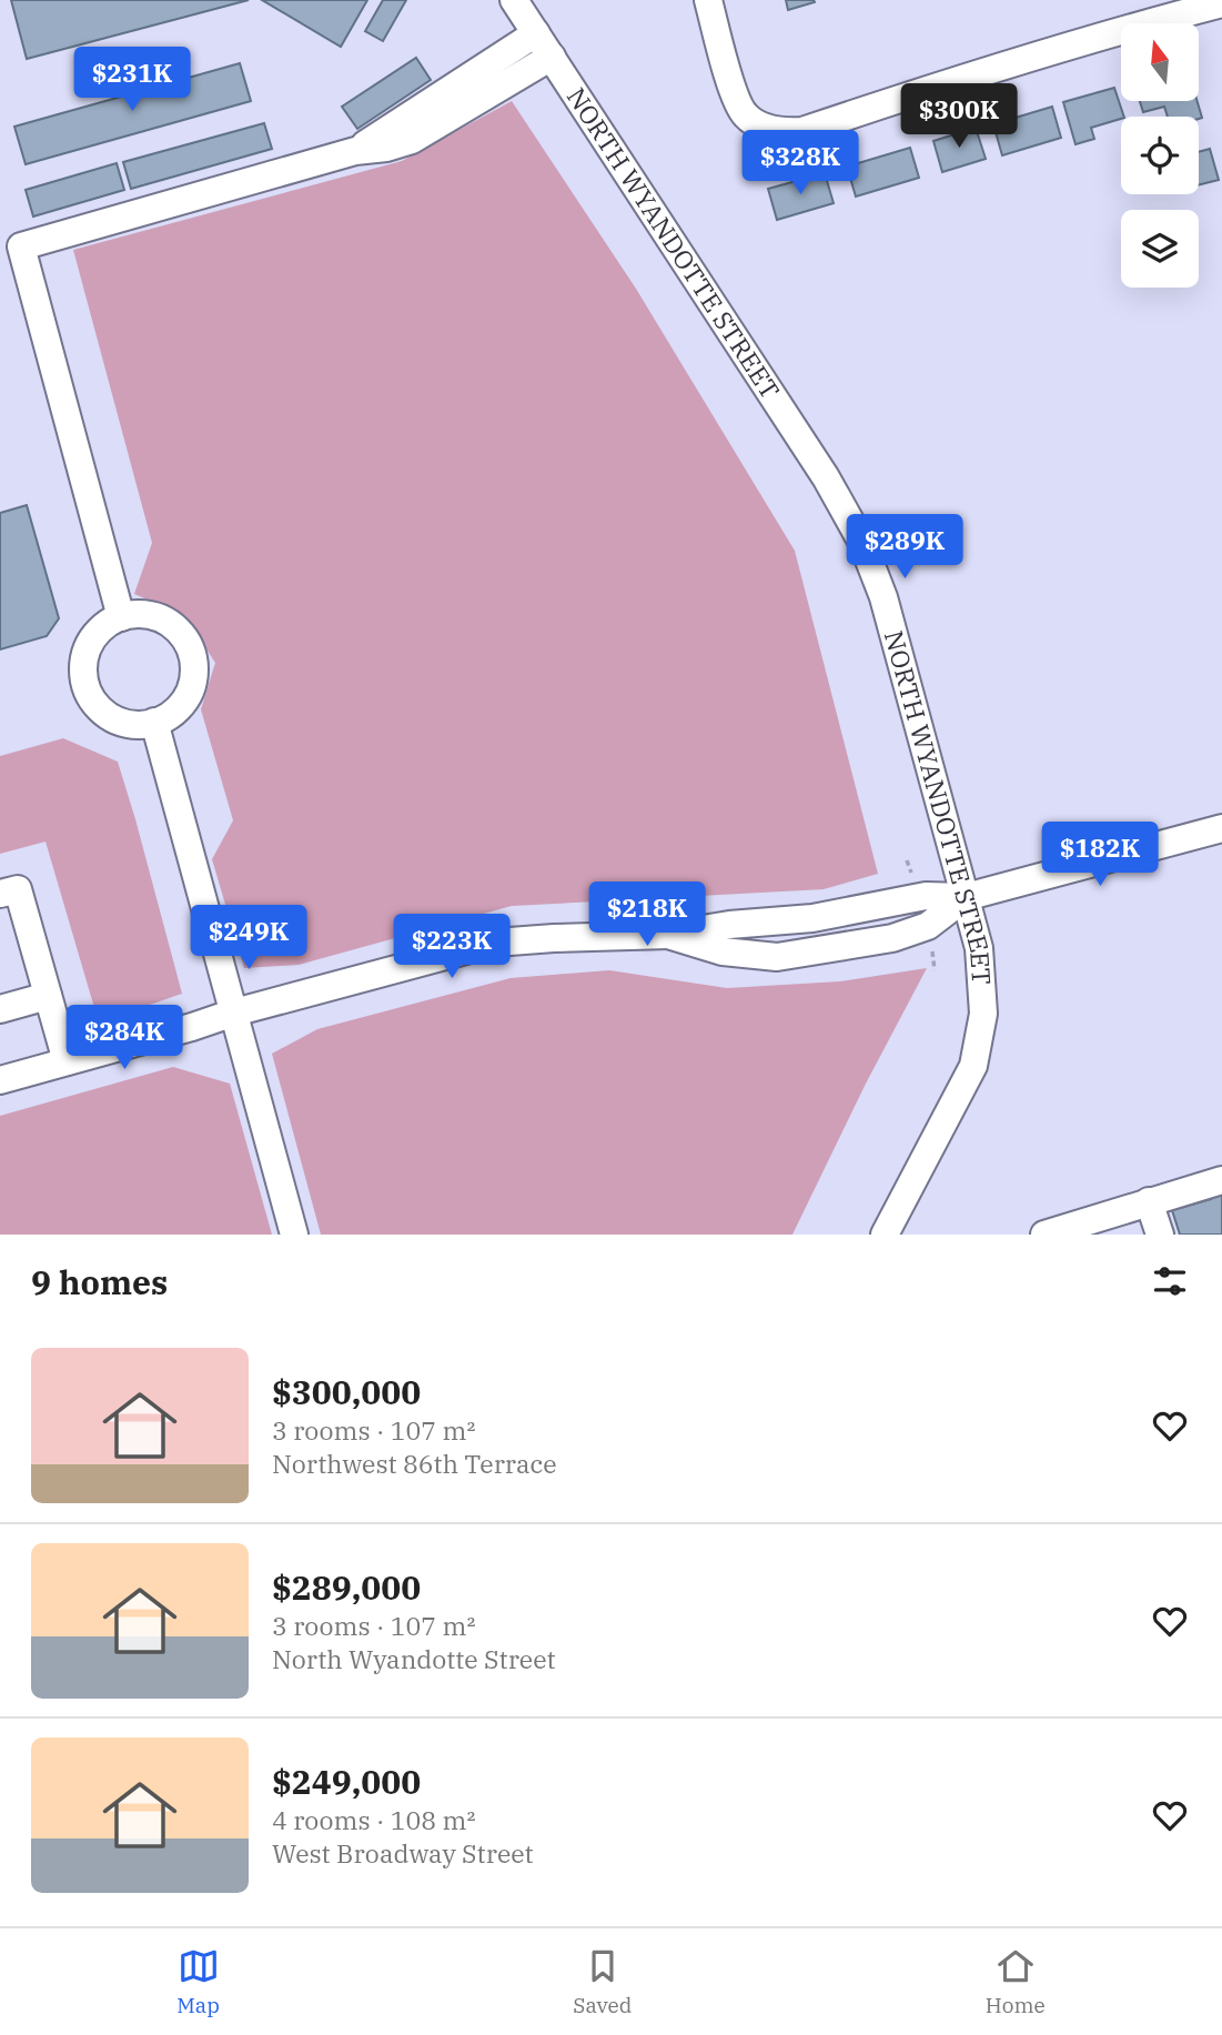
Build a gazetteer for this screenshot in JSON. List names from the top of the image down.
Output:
{
  "streets": {
    "street": ["NORTH WYANDOTTE STREET"]
  },
  "north": "top",
  "page": {
    "price": [
      "$231K",
      "$300K",
      "$328K",
      "$289K",
      "$182K",
      "$218K",
      "$249K",
      "$223K",
      "$284K"
    ],
    "heading": "9 homes",
    "list": [
      {
        "name": "$300,000",
        "note": "3 rooms · 107 m² · Northwest 86th Terrace"
      },
      {
        "name": "$289,000",
        "note": "3 rooms · 107 m² · North Wyandotte Street"
      },
      {
        "name": "$249,000",
        "note": "4 rooms · 108 m² · West Broadway Street"
      }
    ],
    "tabs": ["Map", "Saved", "Home"]
  }
}
